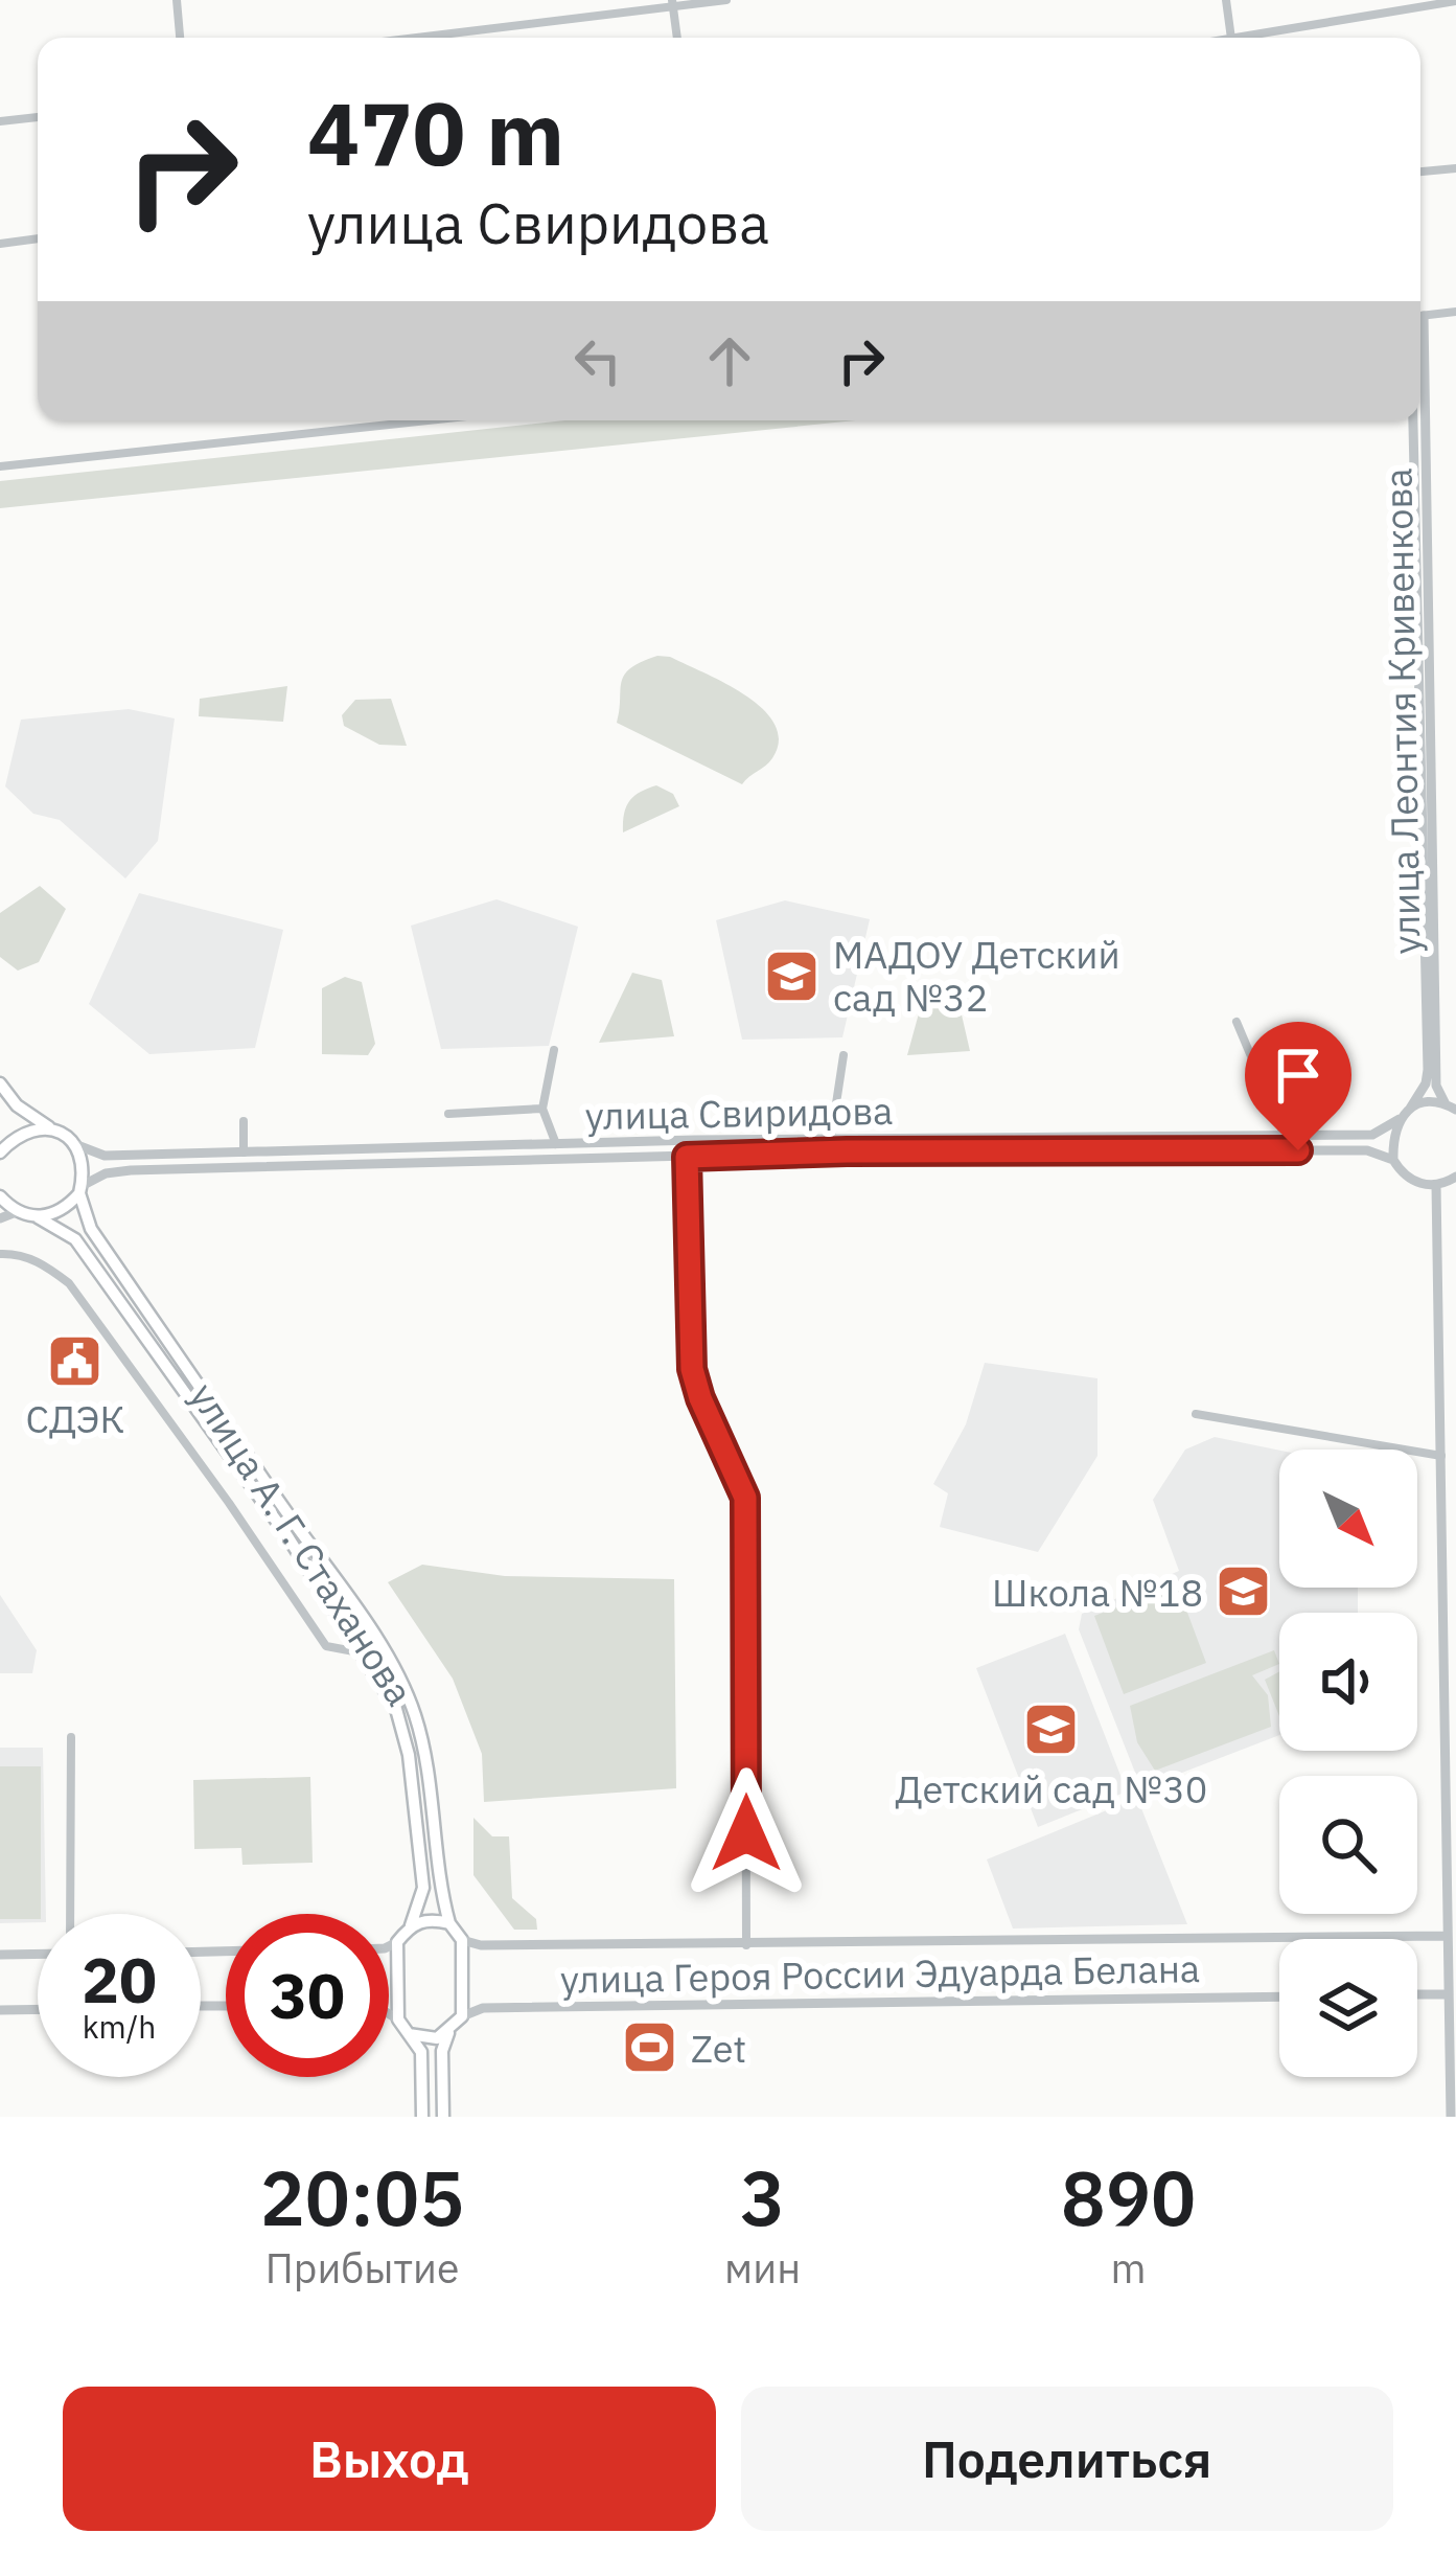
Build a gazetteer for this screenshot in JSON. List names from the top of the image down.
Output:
{
  "streets": {
    "main road": ["улица А. Г. Стаханова"],
    "street": ["улица Леонтия Кривенкова", "улица Свиридова", "улица Героя России Эдуарда Белана"]
  },
  "crossings": [
    ["улица Свиридова", "улица А. Г. Стаханова"]
  ],
  "places": {
    "school or university": ["МАДОУ Детский сад №32", "Школа №18", "Детский сад №30"],
    "public building": ["СДЭК"],
    "sports": ["Zet"]
  },
  "north": "bottom right",
  "page": {
    "turn": ["470 m", "улица Свиридова"],
    "speed": "20 km/h",
    "limit": "30",
    "eta": [
      "20:05",
      "Прибытие",
      "3",
      "мин",
      "890",
      "m"
    ],
    "buttons": ["Выход", "Поделиться"]
  }
}
